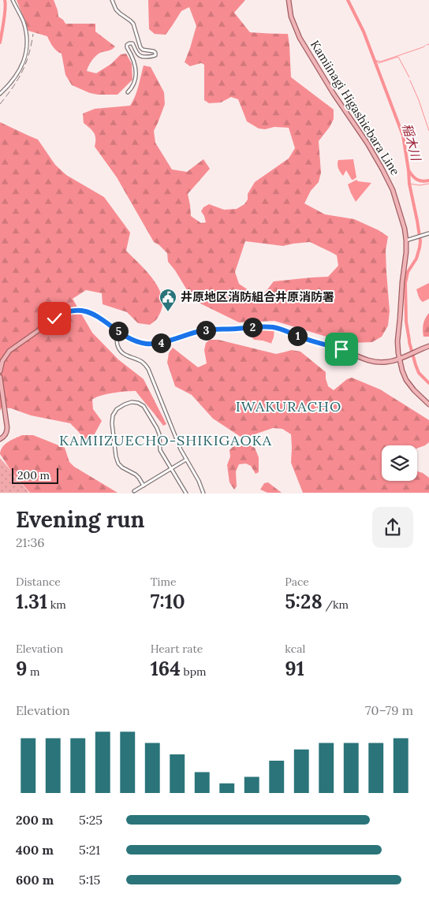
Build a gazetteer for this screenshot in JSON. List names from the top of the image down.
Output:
{
  "streets": {
    "main road": ["Kamiinagi Higashiebara Line"]
  },
  "districts": ["IWAKURACHO", "KAMIIZUECHO-SHIKIGAOKA"],
  "water": ["稲木川"],
  "places": {
    "public building": ["井原地区消防組合井原消防署"]
  },
  "scale_bar": "200 m",
  "page": {
    "pins": [
      "2",
      "3",
      "5",
      "1",
      "4"
    ],
    "scale": "200 m",
    "heading": ["Evening run", "21:36"],
    "stats": [
      ["Distance", "1.31 km"],
      ["Time", "7:10"],
      ["Pace", "5:28 /km"],
      ["Elevation", "9 m"],
      ["Heart rate", "164 bpm"],
      ["kcal", "91"]
    ],
    "chart": ["Elevation", "70–79 m"],
    "list": [
      {
        "name": "200 m",
        "note": "5:25"
      },
      {
        "name": "400 m",
        "note": "5:21"
      },
      {
        "name": "600 m",
        "note": "5:15"
      }
    ]
  }
}
